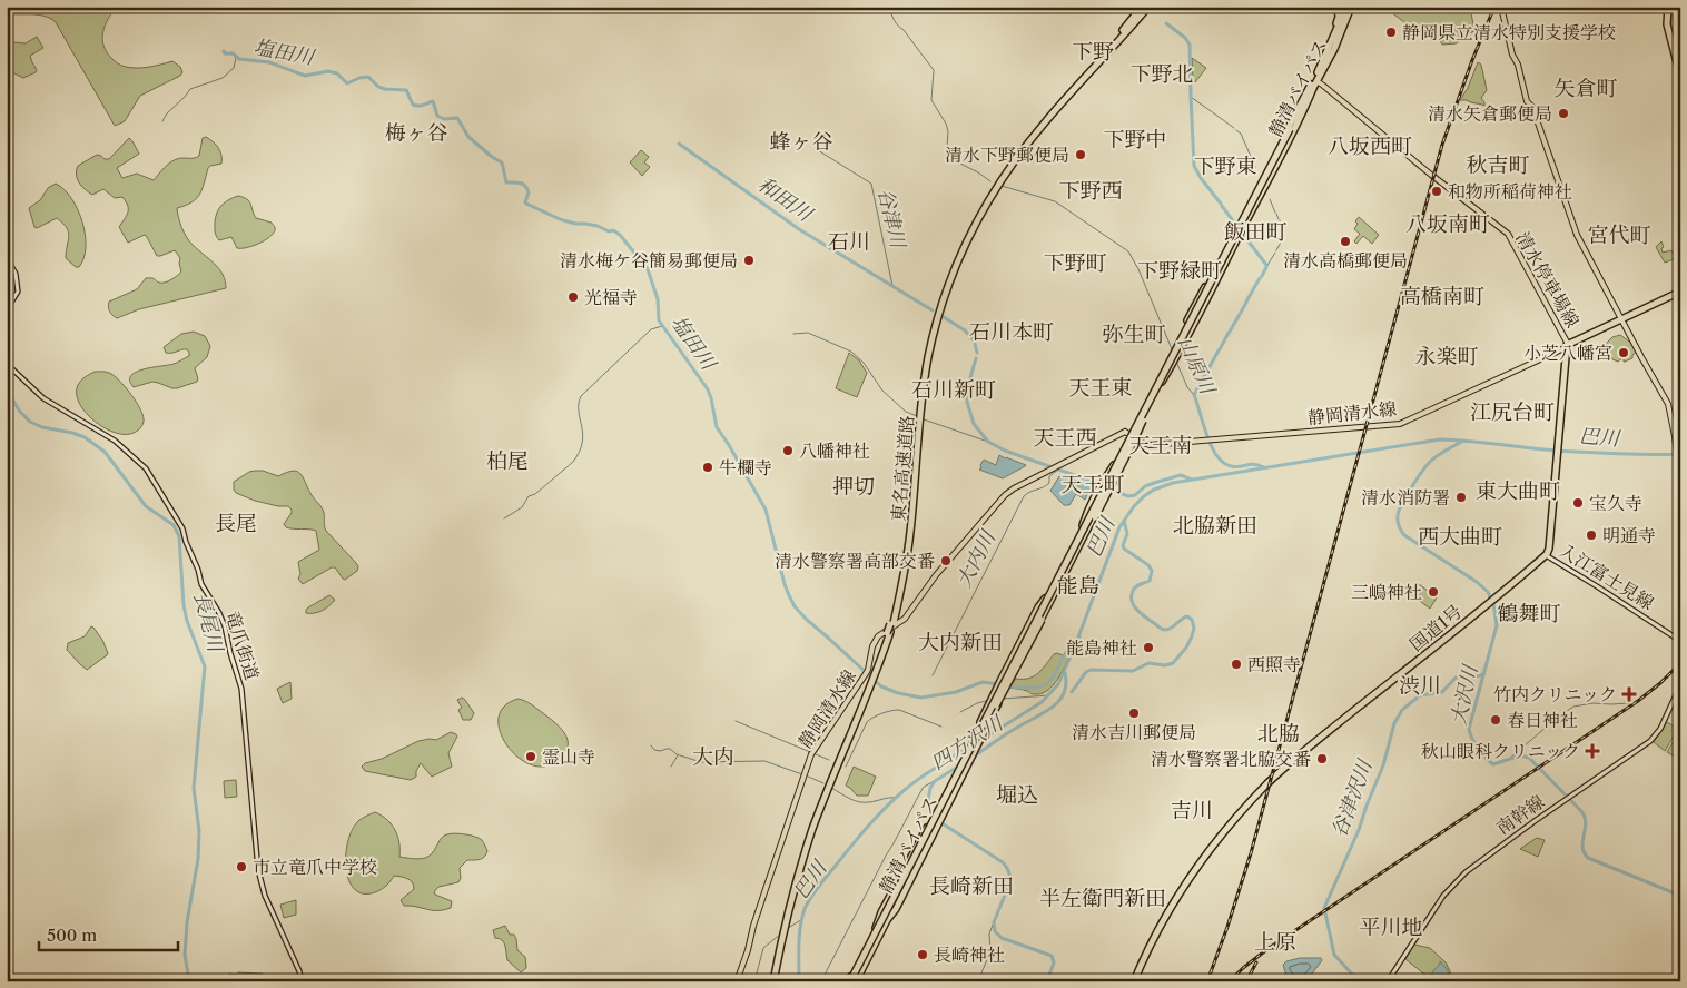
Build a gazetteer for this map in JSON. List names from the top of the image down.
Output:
{
  "streets": {
    "highway": ["静清バイパス", "東名高速道路", "国道1号"],
    "main road": [
      "清水停車場線",
      "静岡清水線",
      "入江富士見線",
      "竜爪街道",
      "南幹線"
    ]
  },
  "crossings": [
    ["静清バイパス", "清水停車場線"],
    ["清水停車場線", "静岡清水線"],
    ["静岡清水線", "東名高速道路"],
    ["入江富士見線", "国道1号"]
  ],
  "districts": [
    "下野",
    "下野北",
    "矢倉町",
    "梅ヶ谷",
    "下野中",
    "蜂ヶ谷",
    "八坂西町",
    "秋吉町",
    "下野東",
    "下野西",
    "八坂南町",
    "飯田町",
    "宮代町",
    "石川",
    "下野町",
    "下野緑町",
    "高橋南町",
    "石川本町",
    "弥生町",
    "永楽町",
    "天王東",
    "石川新町",
    "江尻台町",
    "天王西",
    "天王南",
    "柏尾",
    "天王町",
    "押切",
    "東大曲町",
    "長尾",
    "北脇新田",
    "西大曲町",
    "能島",
    "鶴舞町",
    "大内新田",
    "渋川",
    "北脇",
    "大内",
    "堀込",
    "吉川",
    "長崎新田",
    "半左衛門新田",
    "平川地",
    "上原"
  ],
  "water": [
    "塩田川",
    "和田川",
    "谷津川",
    "山原川",
    "巴川",
    "大内川",
    "長尾川",
    "大沢川",
    "四方沢川",
    "谷津沢川"
  ],
  "places": {
    "other": [
      "静岡県立清水特別支援学校",
      "清水矢倉郵便局",
      "清水下野郵便局",
      "和物所稲荷神社",
      "清水高橋郵便局",
      "清水梅ケ谷簡易郵便局",
      "光福寺",
      "小芝八幡宮",
      "八幡神社",
      "牛欄寺",
      "清水消防署",
      "宝久寺",
      "明通寺",
      "清水警察署高部交番",
      "三嶋神社",
      "能島神社",
      "西照寺",
      "清水吉川郵便局",
      "春日神社",
      "霊山寺",
      "清水警察署北脇交番",
      "市立竜爪中学校",
      "長崎神社"
    ],
    "health": ["竹内クリニック", "秋山眼科クリニック"]
  },
  "scale_bar": "500 m"
}
